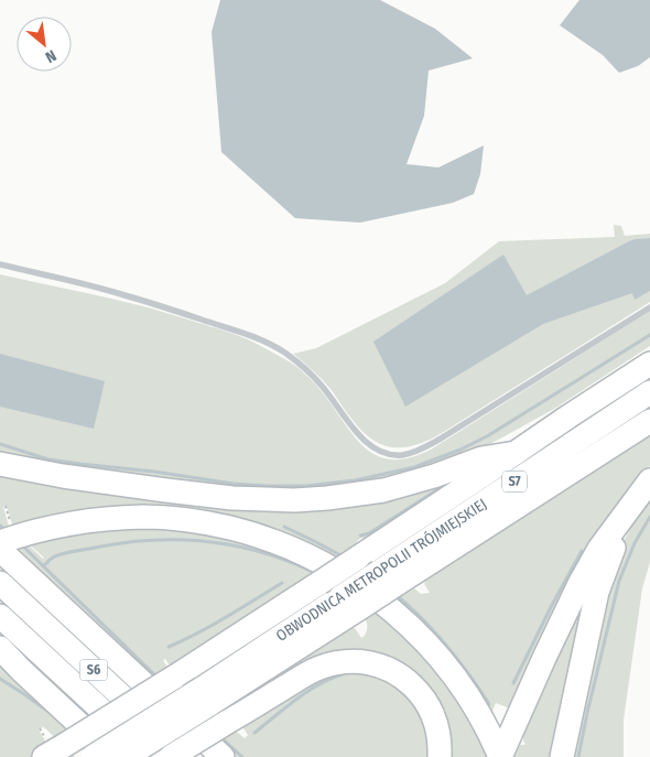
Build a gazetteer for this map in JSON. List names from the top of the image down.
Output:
{
  "streets": {
    "highway": ["S7", "OBWODNICA METROPOLII TRÓJMIEJSKIEJ", "S6"]
  },
  "crossings": [
    ["S7", "OBWODNICA METROPOLII TRÓJMIEJSKIEJ"],
    ["S7", "S6"],
    ["OBWODNICA METROPOLII TRÓJMIEJSKIEJ", "S6"]
  ],
  "north": "bottom right"
}
